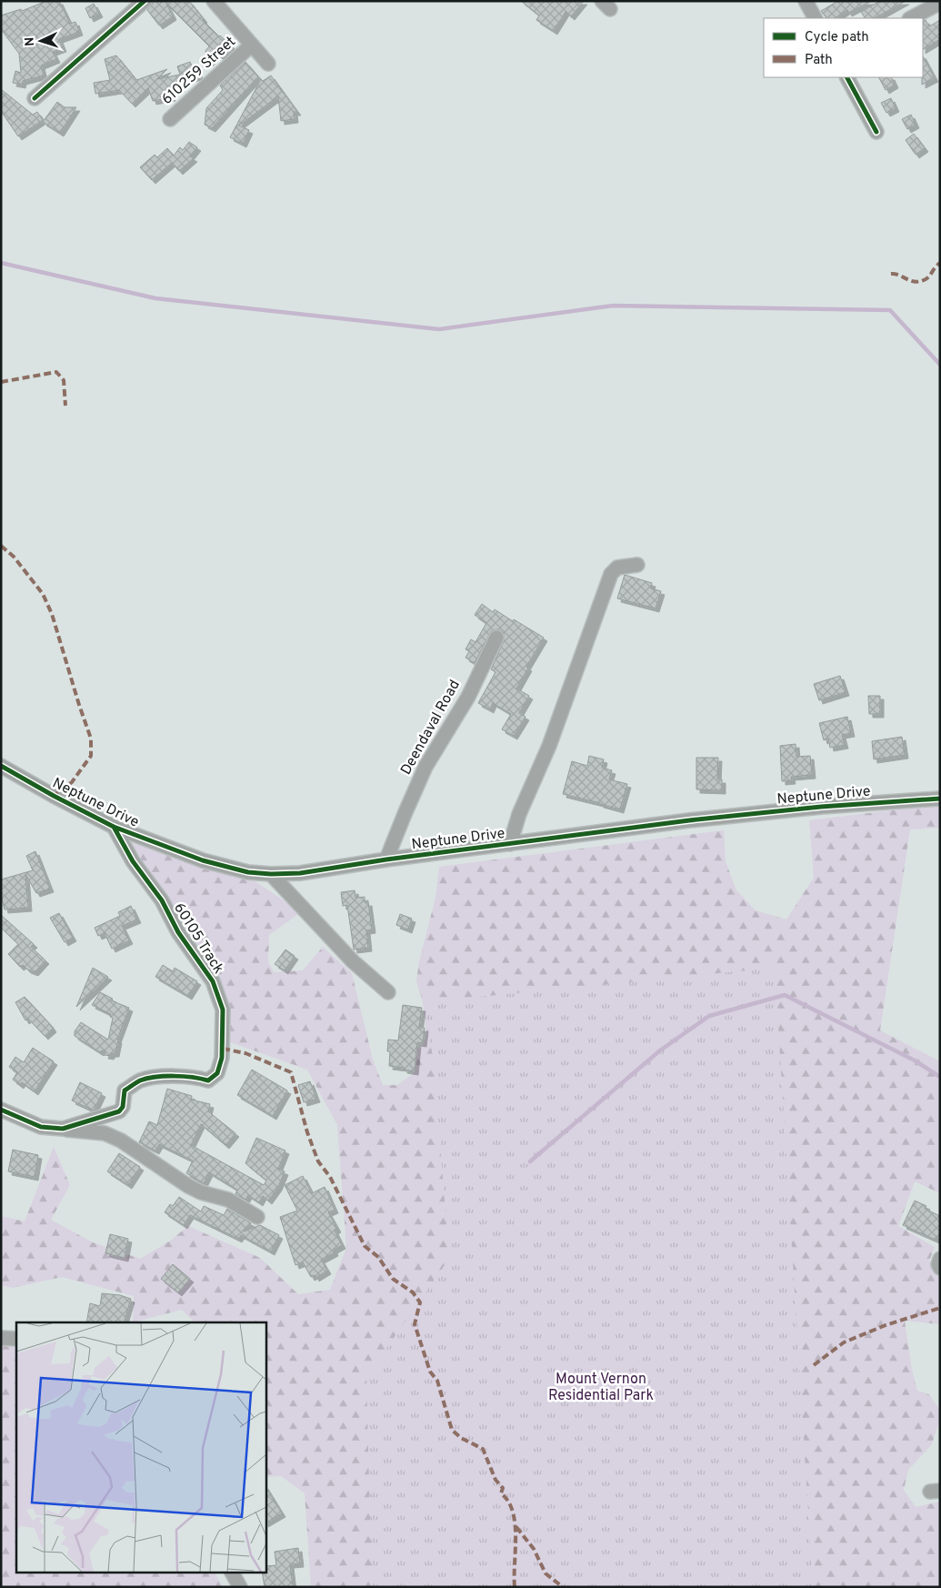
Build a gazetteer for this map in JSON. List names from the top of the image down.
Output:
{
  "streets": {
    "street": [
      "610259 Street",
      "Deendaval Road",
      "Neptune Drive",
      "60105 Track"
    ]
  },
  "crossings": [
    ["Deendaval Road", "Neptune Drive"],
    ["Neptune Drive", "60105 Track"]
  ],
  "parks": ["Mount Vernon Residential Park"],
  "legend": ["Cycle path", "Path"],
  "north": "left"
}
